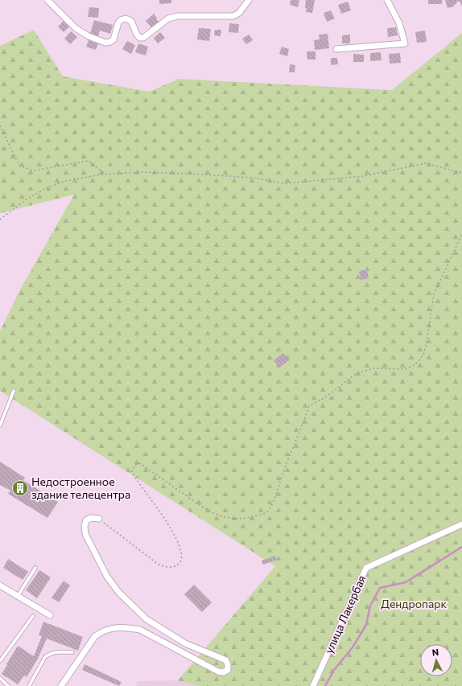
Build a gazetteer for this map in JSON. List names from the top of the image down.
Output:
{
  "streets": {
    "street": ["улица Лакербая"]
  },
  "parks": ["Дендропарк"],
  "places": {
    "building": ["Недостроенное здание телецентра"]
  },
  "north": "top"
}
